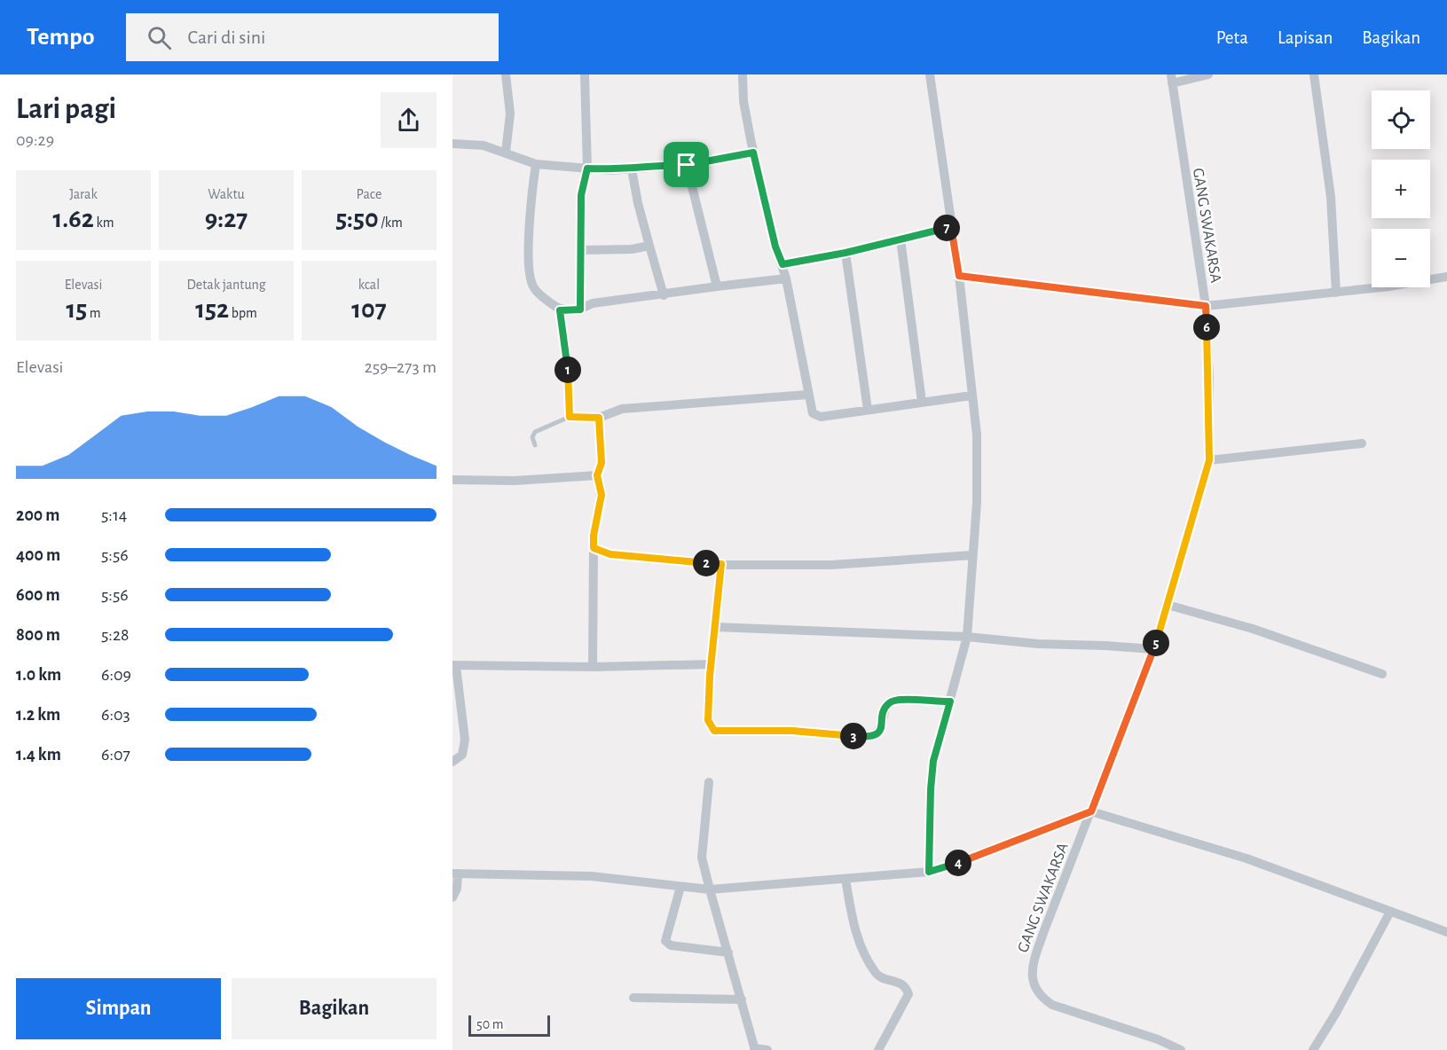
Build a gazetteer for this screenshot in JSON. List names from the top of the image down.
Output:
{
  "streets": {
    "street": ["GANG SWAKARSA"]
  },
  "scale_bar": "50 m",
  "page": {
    "header": "Tempo",
    "search": "Cari di sini",
    "nav": ["Peta", "Lapisan", "Bagikan"],
    "heading": ["Lari pagi", "09:29"],
    "map_buttons": ["+", "−"],
    "stats": [
      ["Jarak", "1.62 km"],
      ["Waktu", "9:27"],
      ["Pace", "5:50 /km"],
      ["Elevasi", "15 m"],
      ["Detak jantung", "152 bpm"],
      ["kcal", "107"]
    ],
    "pins": [
      "7",
      "6",
      "1",
      "2",
      "5",
      "3",
      "4"
    ],
    "chart": ["Elevasi", "259–273 m"],
    "list": [
      {
        "name": "200 m",
        "note": "5:14"
      },
      {
        "name": "400 m",
        "note": "5:56"
      },
      {
        "name": "600 m",
        "note": "5:56"
      },
      {
        "name": "800 m",
        "note": "5:28"
      },
      {
        "name": "1.0 km",
        "note": "6:09"
      },
      {
        "name": "1.2 km",
        "note": "6:03"
      },
      {
        "name": "1.4 km",
        "note": "6:07"
      }
    ],
    "buttons": ["Simpan", "Bagikan"],
    "scale": "50 m"
  }
}
